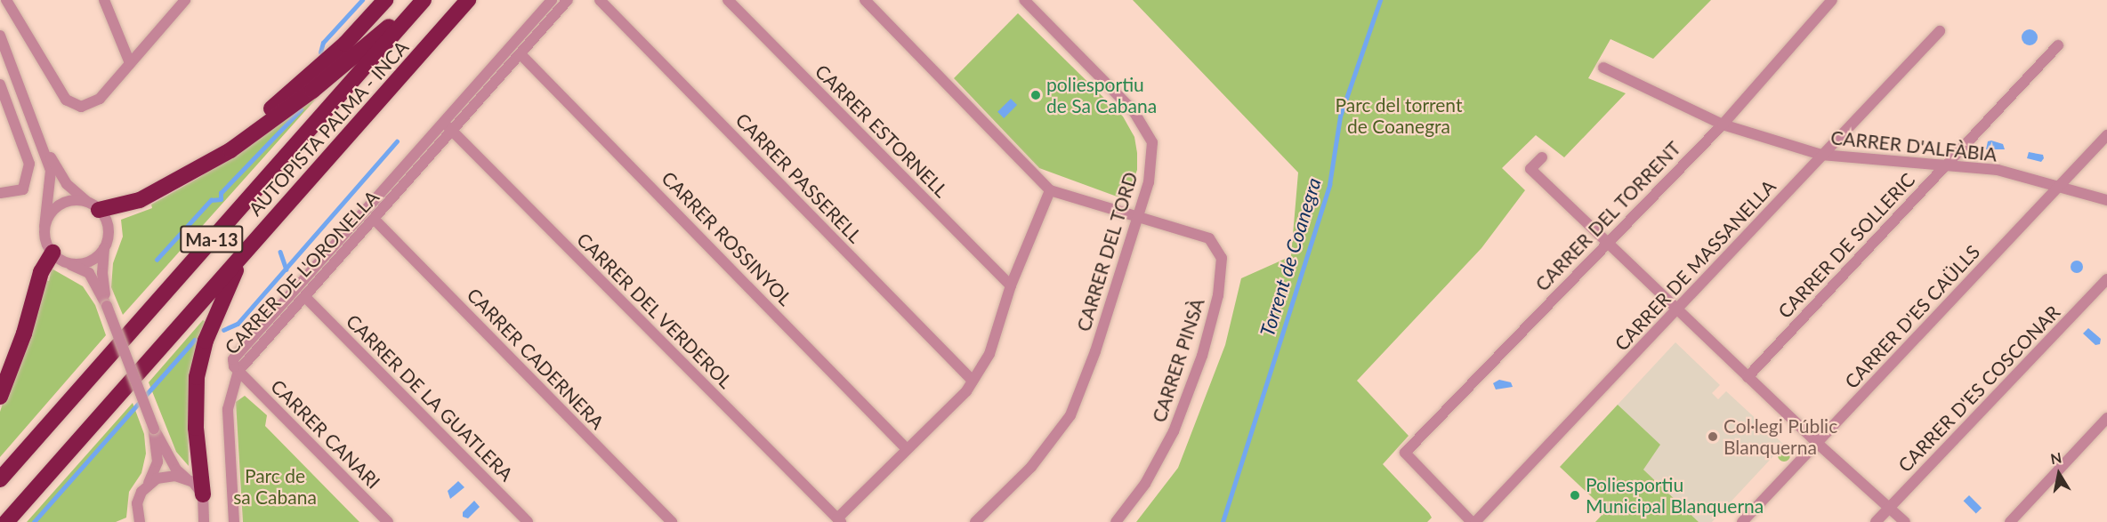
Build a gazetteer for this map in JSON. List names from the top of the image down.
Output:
{
  "streets": {
    "highway": ["AUTOPISTA PALMA - INCA", "Ma-13"],
    "street": [
      "CARRER ESTORNELL",
      "CARRER D'ALFÀBIA",
      "CARRER PASSERELL",
      "CARRER DEL TORRENT",
      "CARRER ROSSINYOL",
      "CARRER DE SOLLERIC",
      "CARRER DEL TORD",
      "CARRER DE MASSANELLA",
      "CARRER DE L'ORONELLA",
      "CARRER DEL VERDEROL",
      "CARRER D'ES CAÜLLS",
      "CARRER CADERNERA",
      "CARRER PINSÀ",
      "CARRER D'ES COSCONAR",
      "CARRER DE LA GUATLERA",
      "CARRER CANARI"
    ]
  },
  "crossings": [
    ["CARRER D'ALFÀBIA", "CARRER DEL TORRENT"],
    ["CARRER D'ALFÀBIA", "CARRER DE SOLLERIC"],
    ["CARRER D'ALFÀBIA", "CARRER DE MASSANELLA"],
    ["CARRER D'ALFÀBIA", "CARRER D'ES CAÜLLS"],
    ["CARRER DEL TORRENT", "CARRER DE MASSANELLA"],
    ["CARRER ROSSINYOL", "CARRER DE L'ORONELLA"],
    ["CARRER DEL TORD", "CARRER PINSÀ"],
    ["CARRER DE L'ORONELLA", "CARRER DEL VERDEROL"],
    ["CARRER DE L'ORONELLA", "CARRER CADERNERA"],
    ["CARRER DE L'ORONELLA", "CARRER DE LA GUATLERA"],
    ["CARRER DE L'ORONELLA", "CARRER CANARI"]
  ],
  "water": ["Torrent de Coanegra"],
  "parks": ["Parc del torrent de Coanegra", "Parc de sa Cabana"],
  "places": ["poliesportiu de Sa Cabana", "Col·legi Públic Blanquerna", "Poliesportiu Municipal Blanquerna"],
  "north": "top"
}
